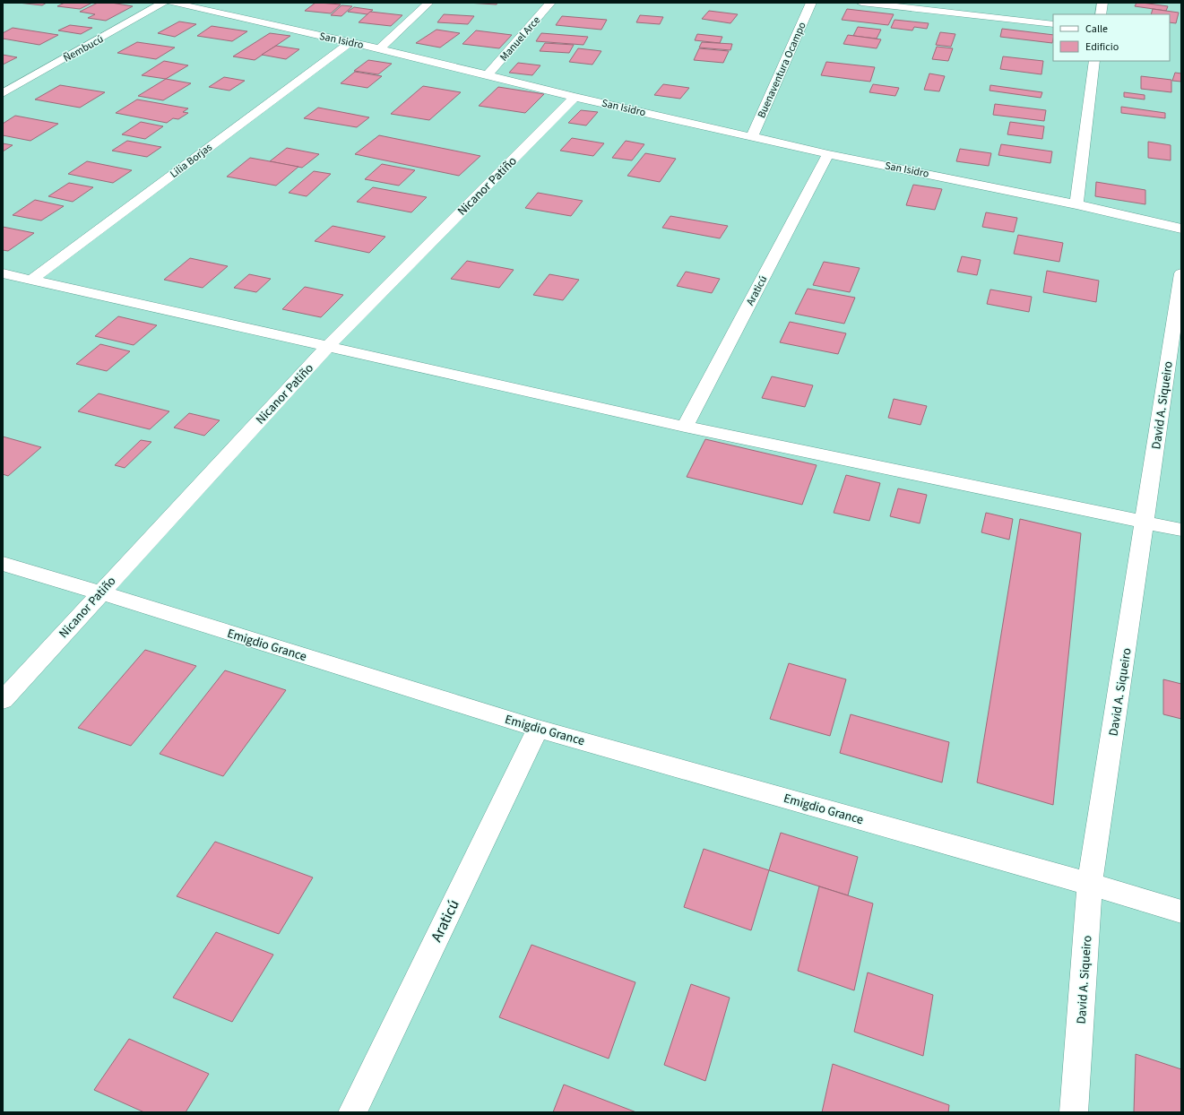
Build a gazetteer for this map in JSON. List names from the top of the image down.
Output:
{
  "streets": {
    "street": [
      "Manuel Arce",
      "San Isidro",
      "Ñembucú",
      "Buenaventura Ocampo",
      "Lilia Borjas",
      "Nicanor Patiño",
      "Araticú",
      "David A. Siqueiro",
      "Emigdio Grance"
    ]
  },
  "crossings": [
    ["Manuel Arce", "San Isidro"],
    ["San Isidro", "Buenaventura Ocampo"],
    ["San Isidro", "Lilia Borjas"],
    ["San Isidro", "Nicanor Patiño"],
    ["San Isidro", "Araticú"],
    ["Nicanor Patiño", "Emigdio Grance"],
    ["Araticú", "Emigdio Grance"],
    ["David A. Siqueiro", "Emigdio Grance"]
  ],
  "legend": ["Calle", "Edificio"]
}
